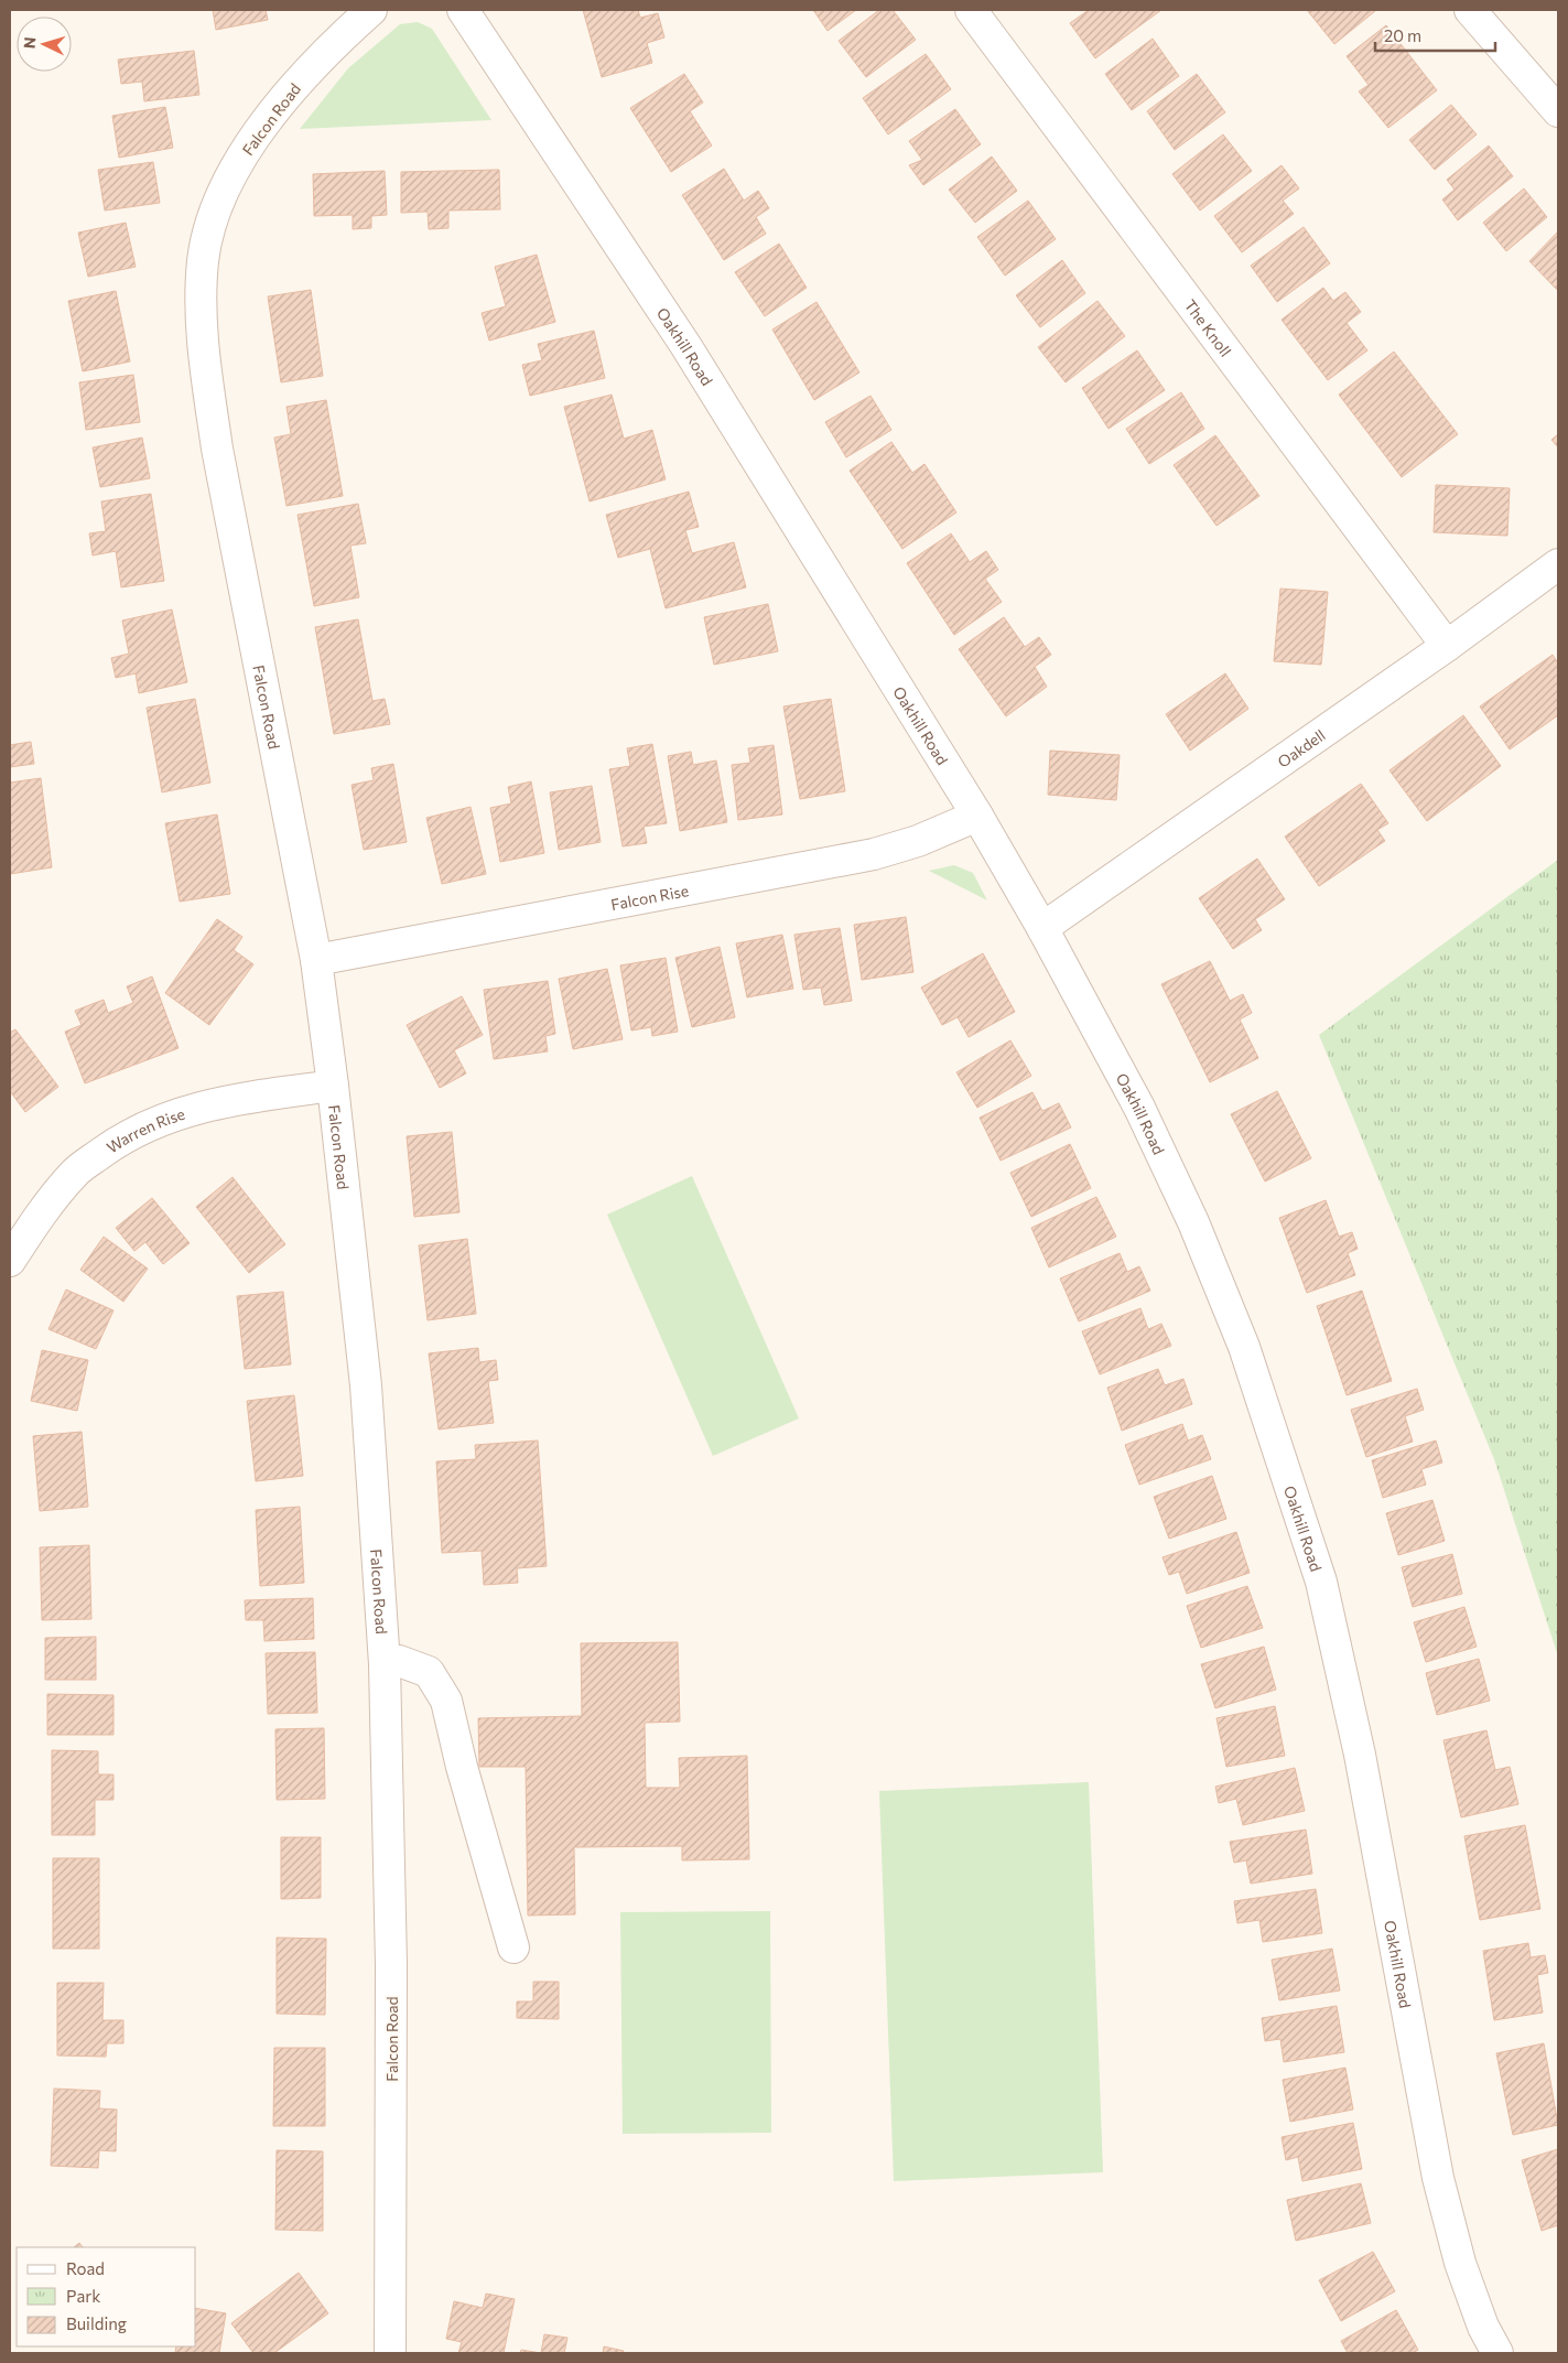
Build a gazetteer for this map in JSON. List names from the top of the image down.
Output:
{
  "streets": {
    "street": [
      "Falcon Road",
      "The Knoll",
      "Oakhill Road",
      "Oakdell",
      "Falcon Rise",
      "Warren Rise"
    ]
  },
  "crossings": [
    ["Falcon Road", "Falcon Rise"],
    ["Falcon Road", "Warren Rise"],
    ["The Knoll", "Oakdell"],
    ["Oakhill Road", "Oakdell"],
    ["Oakhill Road", "Falcon Rise"]
  ],
  "legend": ["Road", "Park", "Building"],
  "scale_bar": "20 m",
  "north": "left"
}
